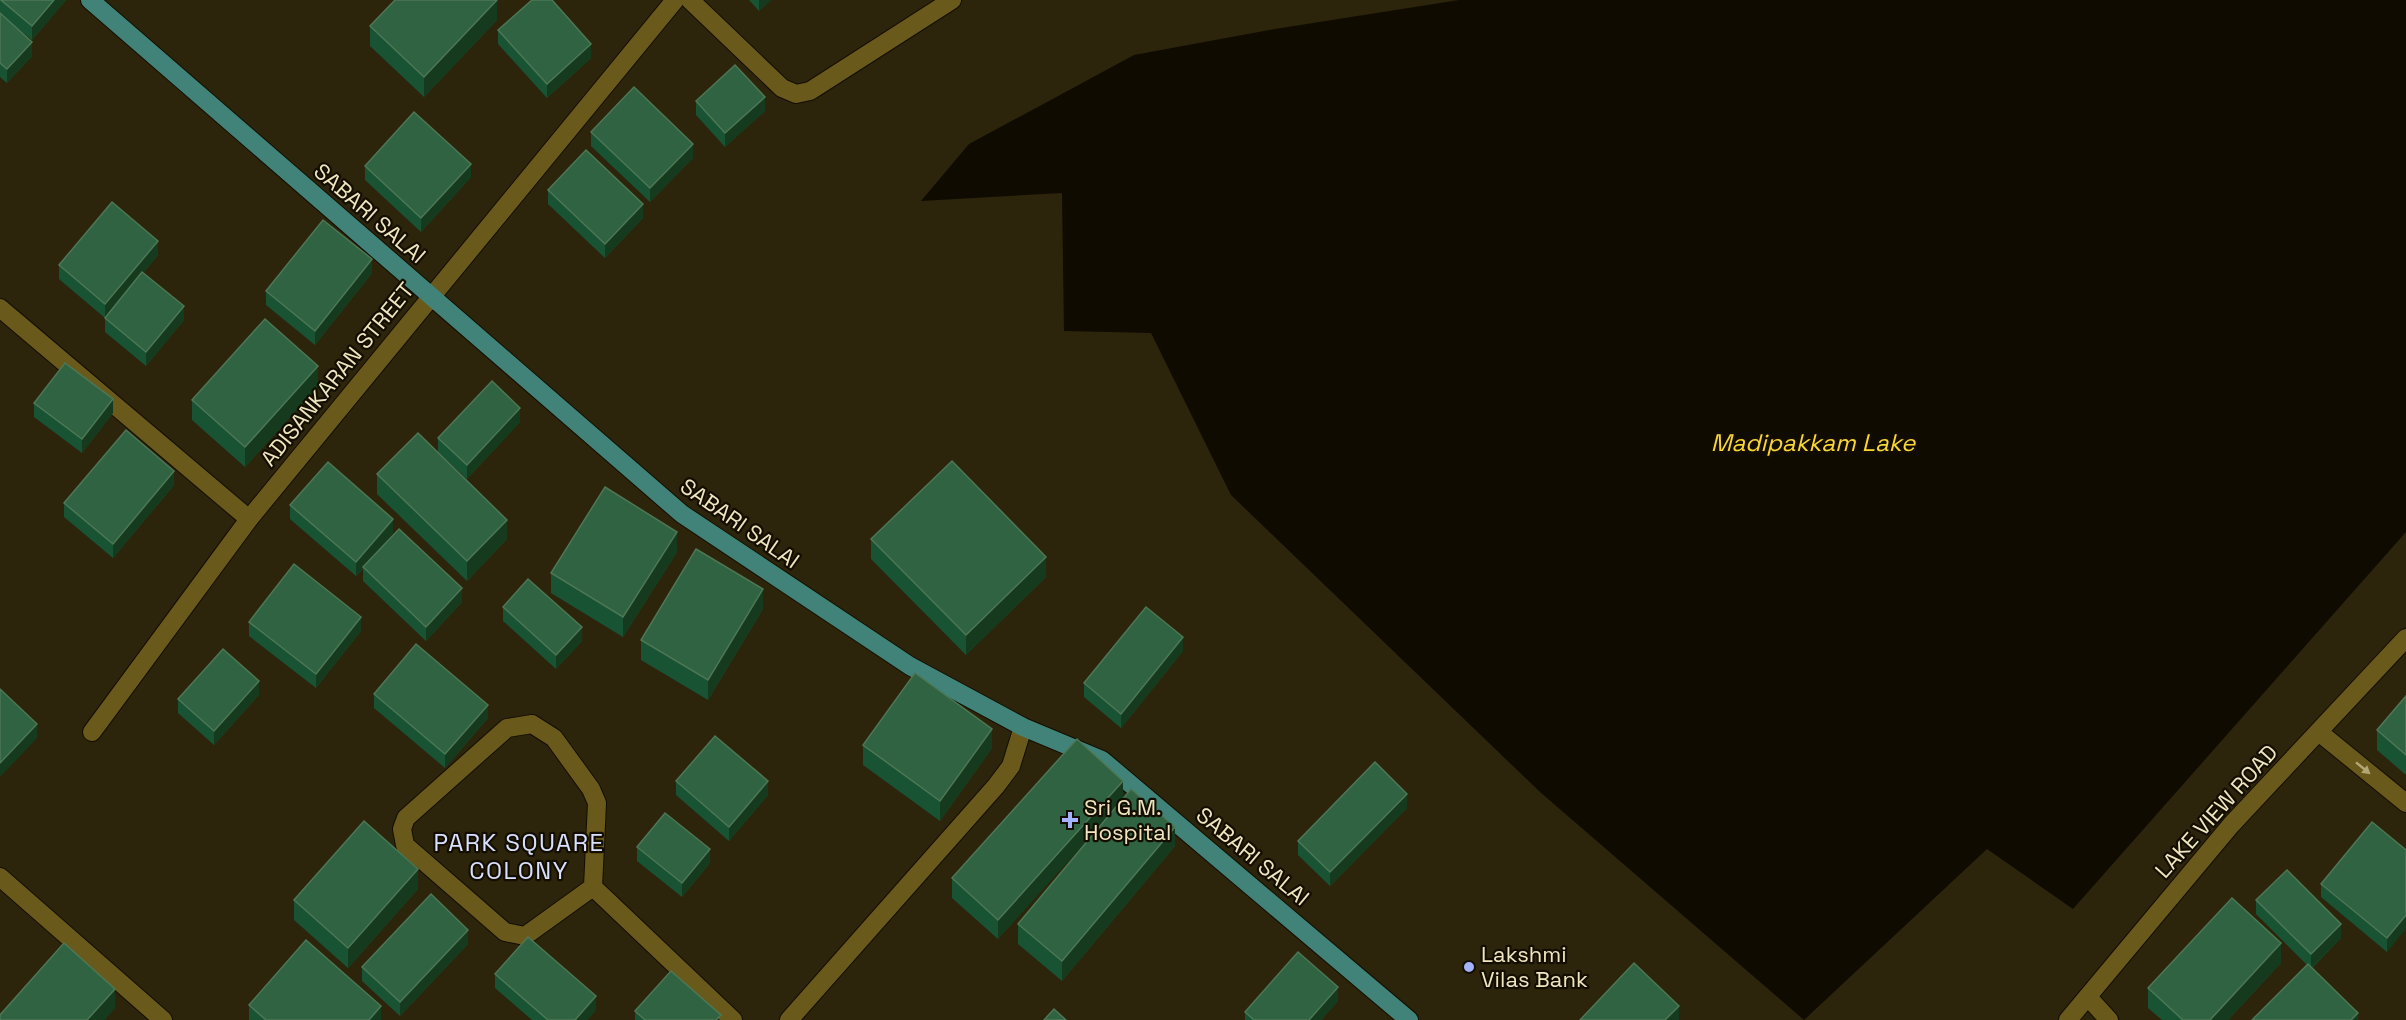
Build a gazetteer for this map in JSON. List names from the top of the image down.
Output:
{
  "streets": {
    "main road": ["SABARI SALAI"],
    "street": ["ADISANKARAN STREET", "LAKE VIEW ROAD"]
  },
  "crossings": [
    ["SABARI SALAI", "ADISANKARAN STREET"]
  ],
  "districts": ["PARK SQUARE COLONY"],
  "water": ["Madipakkam Lake"],
  "places": {
    "health": ["Sri G.M. Hospital"],
    "other": ["Lakshmi Vilas Bank"]
  }
}
